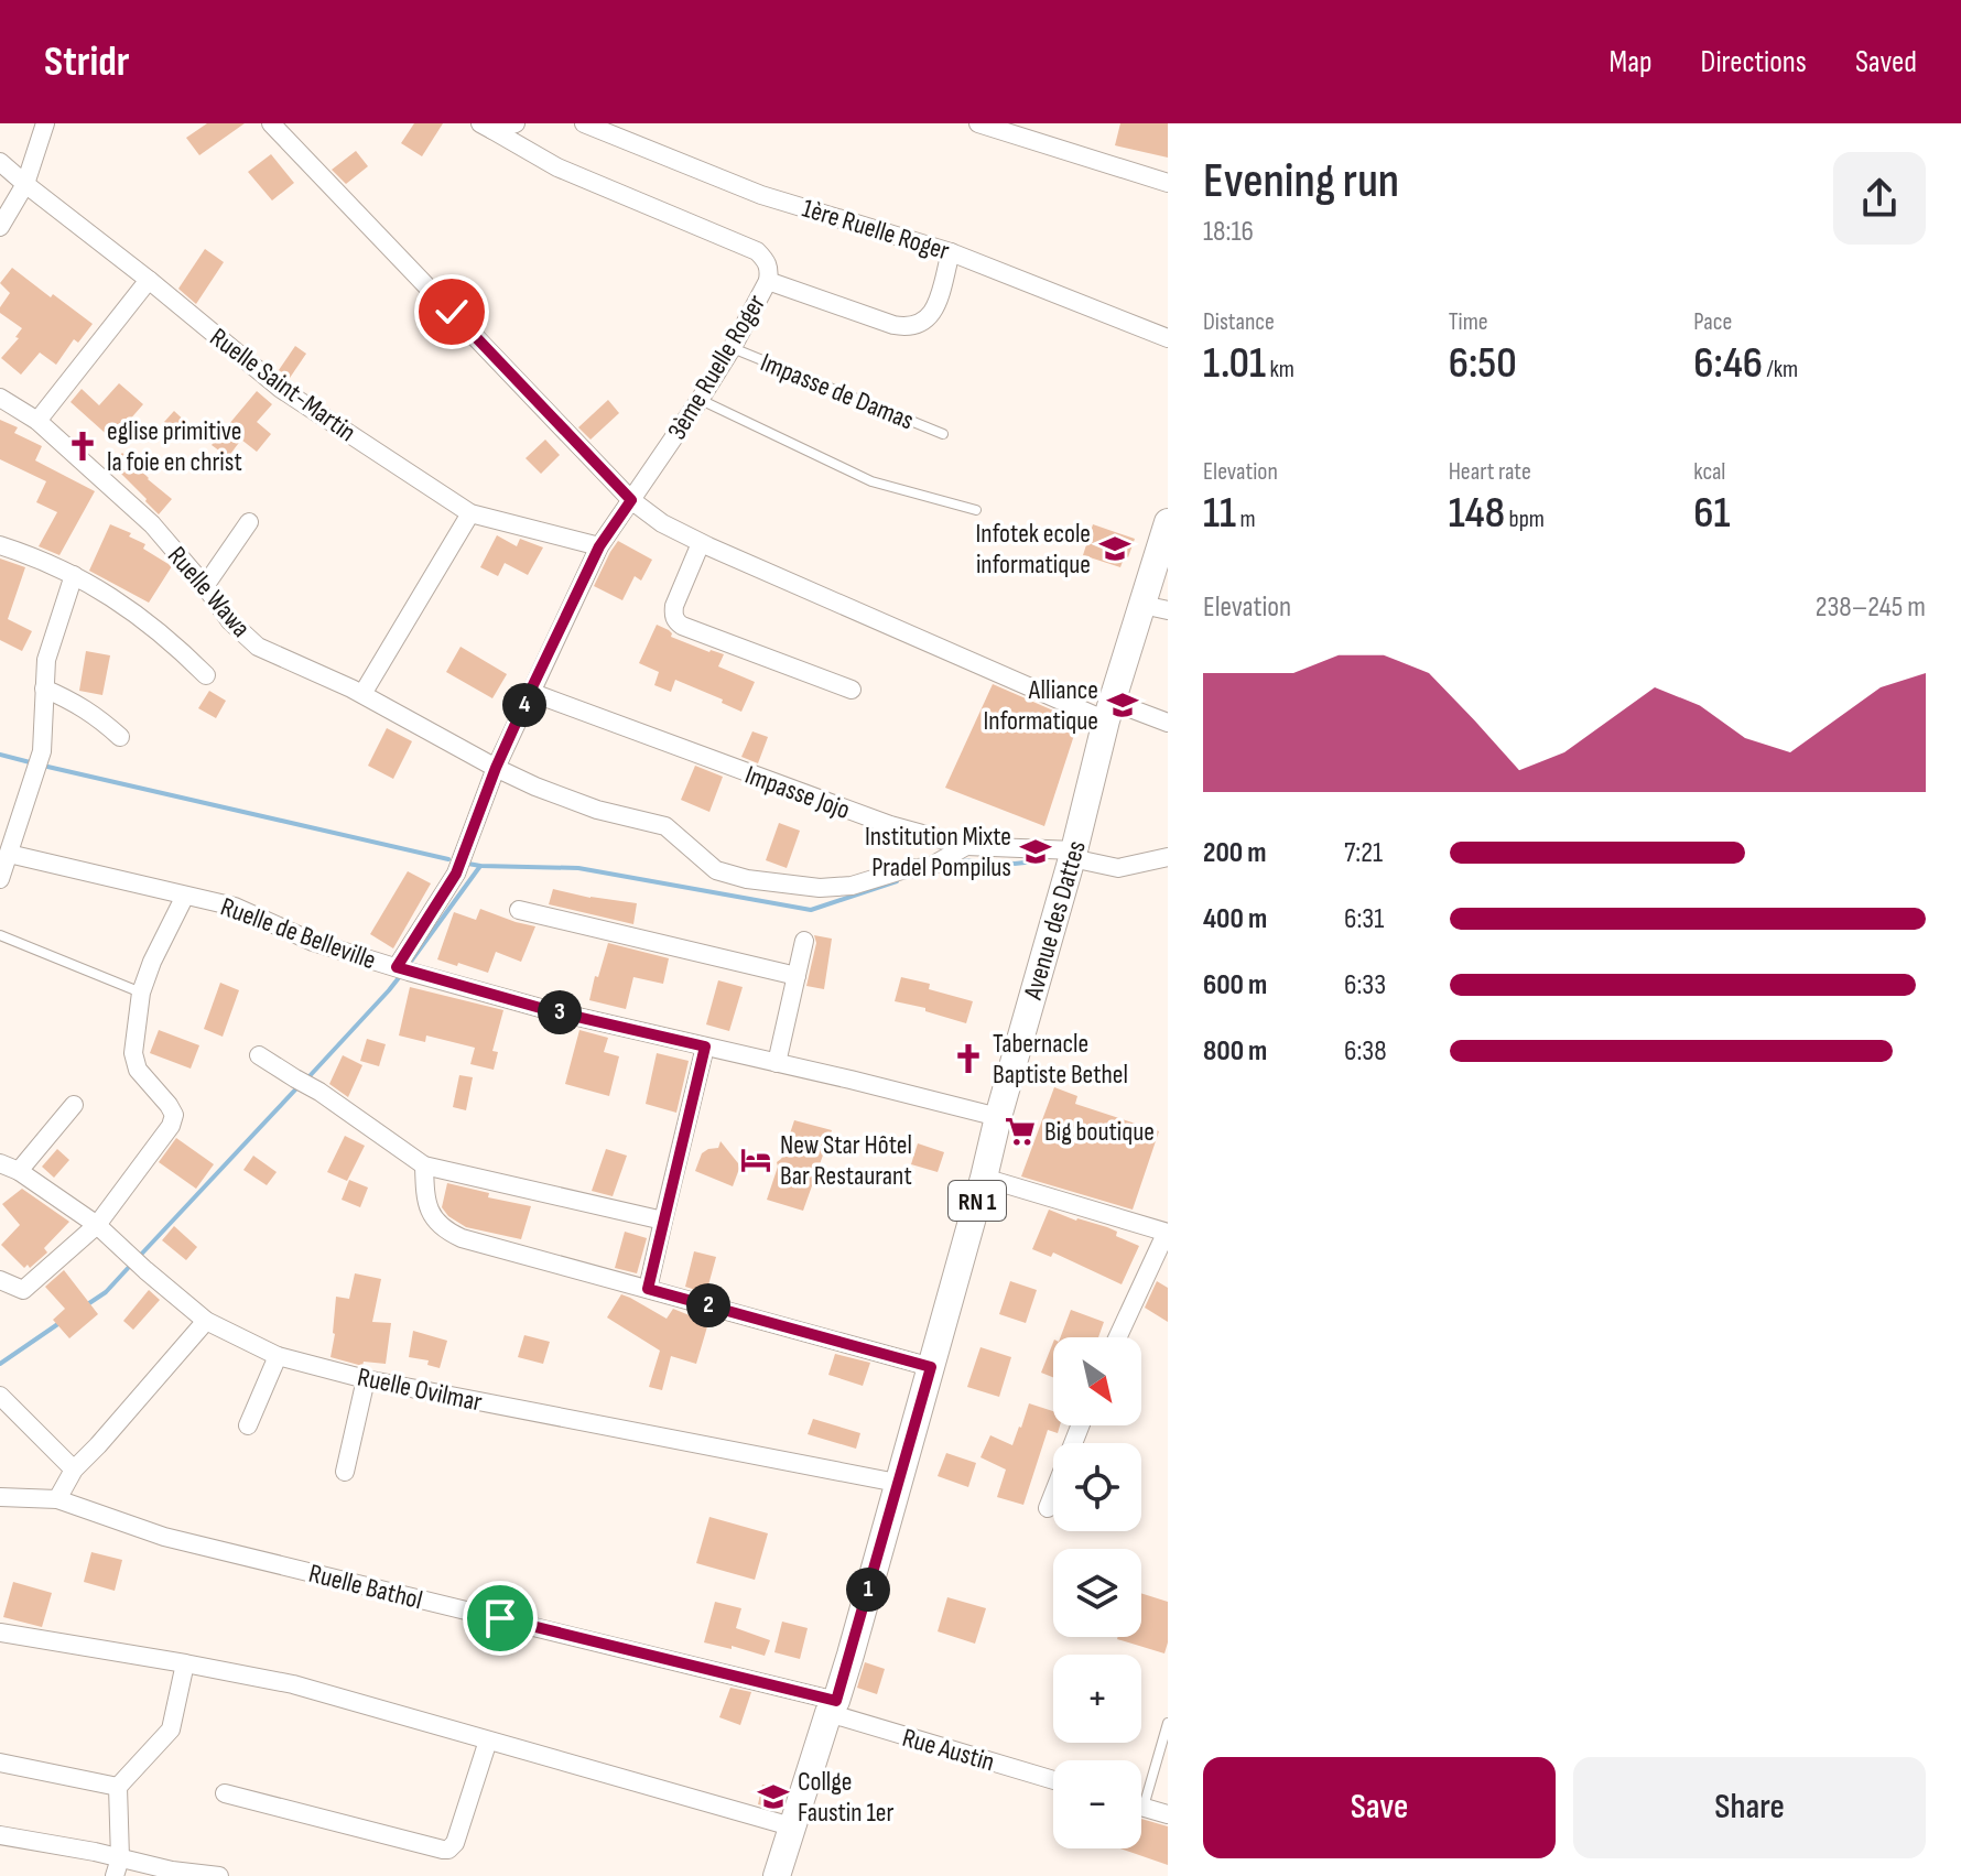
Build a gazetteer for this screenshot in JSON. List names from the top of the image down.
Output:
{
  "streets": {
    "main road": ["Avenue des Dattes", "RN 1"],
    "street": [
      "1ère Ruelle Roger",
      "3ème Ruelle Roger",
      "Ruelle Saint-Martin",
      "Ruelle Wawa",
      "Impasse Jojo",
      "Ruelle de Belleville",
      "Ruelle Ovilmar",
      "Ruelle Bathol",
      "Rue Austin"
    ],
    "lane": ["Impasse de Damas"]
  },
  "crossings": [
    ["3ème Ruelle Roger", "Ruelle Saint-Martin"],
    ["3ème Ruelle Roger", "Impasse de Damas"],
    ["3ème Ruelle Roger", "Ruelle Wawa"],
    ["3ème Ruelle Roger", "Impasse Jojo"],
    ["3ème Ruelle Roger", "Ruelle de Belleville"],
    ["Ruelle Wawa", "Impasse Jojo"],
    ["Impasse Jojo", "Avenue des Dattes"],
    ["Avenue des Dattes", "Ruelle de Belleville"],
    ["Avenue des Dattes", "Ruelle Ovilmar"],
    ["Avenue des Dattes", "Ruelle Bathol"],
    ["Avenue des Dattes", "Rue Austin"],
    ["Ruelle Bathol", "Rue Austin"]
  ],
  "places": {
    "church": ["eglise primitive la foie en christ", "Tabernacle Baptiste Bethel"],
    "school or university": [
      "Infotek ecole informatique",
      "Alliance Informatique",
      "Institution Mixte Pradel Pompilus",
      "Collge Faustin 1er"
    ],
    "supermarket": ["Big boutique"],
    "hotel": ["New Star Hôtel Bar Restaurant"]
  },
  "north": "bottom right",
  "page": {
    "header": "Stridr",
    "nav": ["Map", "Directions", "Saved"],
    "heading": ["Evening run", "18:16"],
    "stats": [
      ["Distance", "1.01 km"],
      ["Time", "6:50"],
      ["Pace", "6:46 /km"],
      ["Elevation", "11 m"],
      ["Heart rate", "148 bpm"],
      ["kcal", "61"]
    ],
    "chart": ["Elevation", "238–245 m"],
    "pins": [
      "4",
      "3",
      "2",
      "1"
    ],
    "list": [
      {
        "name": "200 m",
        "note": "7:21"
      },
      {
        "name": "400 m",
        "note": "6:31"
      },
      {
        "name": "600 m",
        "note": "6:33"
      },
      {
        "name": "800 m",
        "note": "6:38"
      }
    ],
    "map_buttons": ["+", "−"],
    "buttons": ["Save", "Share"]
  }
}
